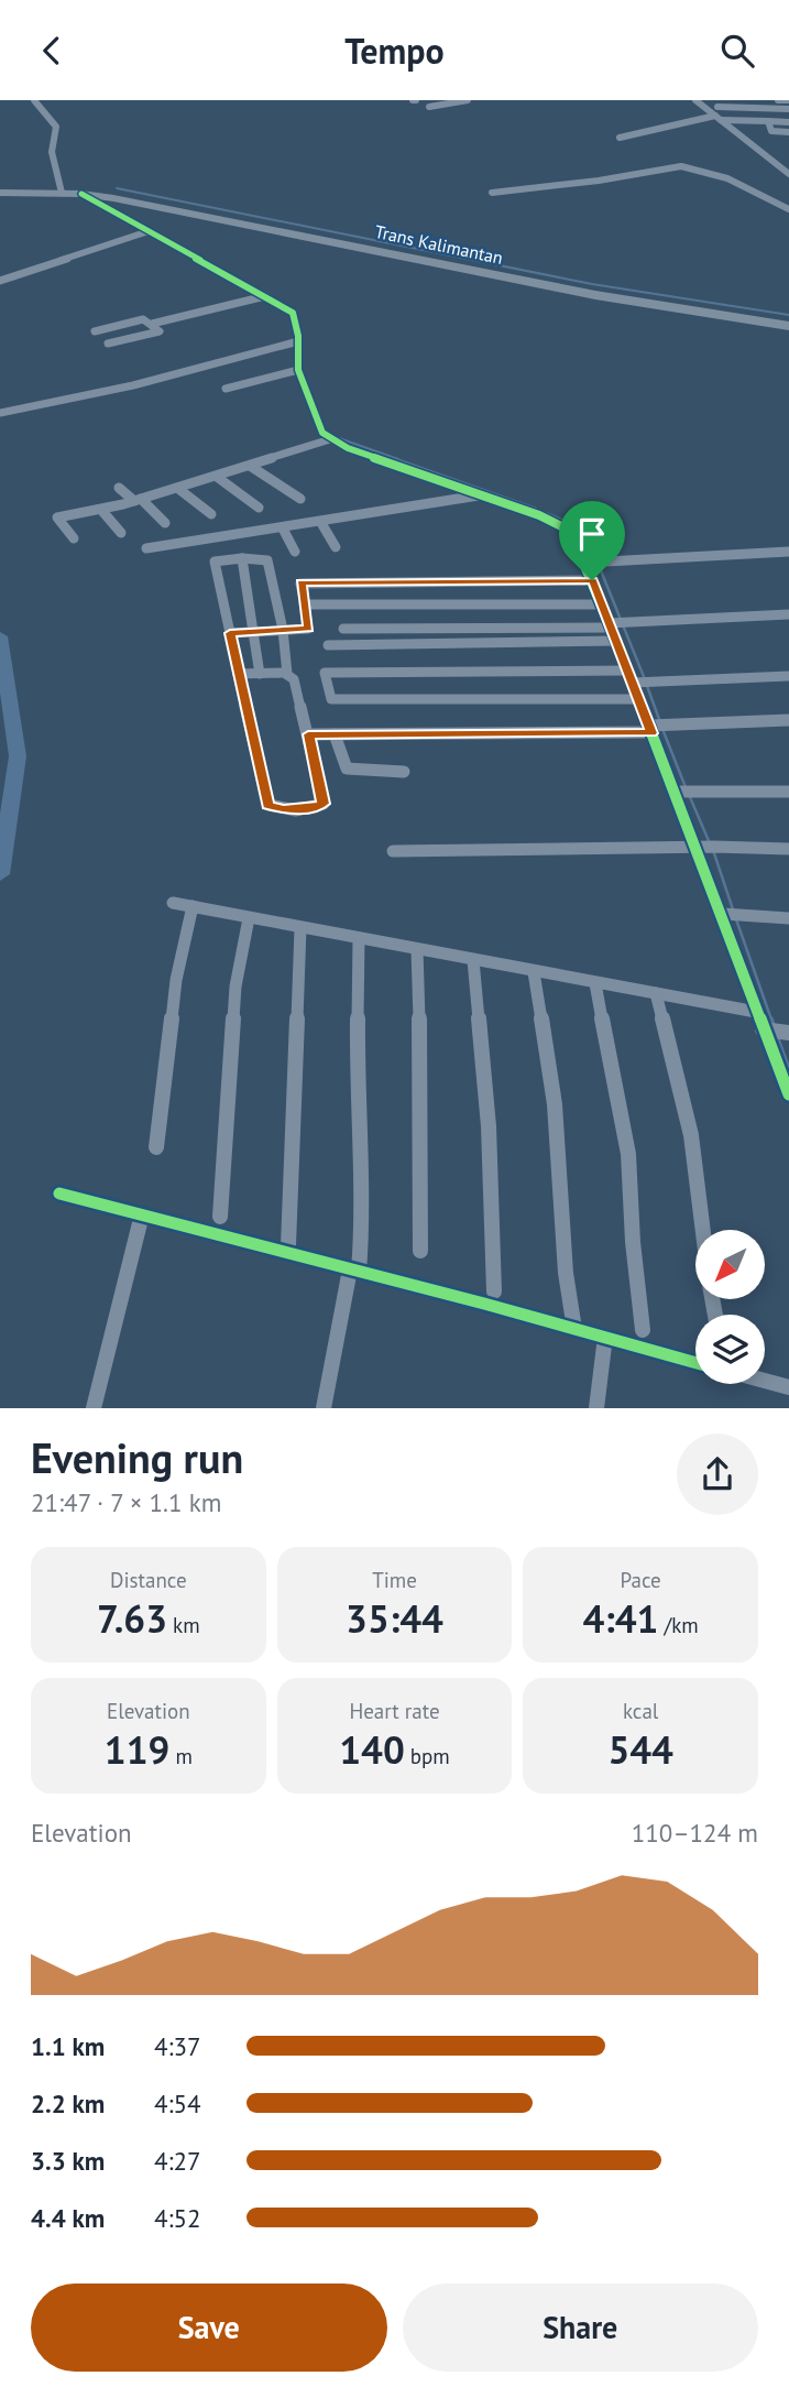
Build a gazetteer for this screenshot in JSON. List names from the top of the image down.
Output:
{
  "streets": {
    "highway": ["Trans Kalimantan"]
  },
  "north": "bottom left",
  "page": {
    "header": "Tempo",
    "heading": ["Evening run", "21:47 · 7 × 1.1 km"],
    "stats": [
      ["Distance", "7.63 km"],
      ["Time", "35:44"],
      ["Pace", "4:41 /km"],
      ["Elevation", "119 m"],
      ["Heart rate", "140 bpm"],
      ["kcal", "544"]
    ],
    "chart": ["Elevation", "110–124 m"],
    "list": [
      {
        "name": "1.1 km",
        "note": "4:37"
      },
      {
        "name": "2.2 km",
        "note": "4:54"
      },
      {
        "name": "3.3 km",
        "note": "4:27"
      },
      {
        "name": "4.4 km",
        "note": "4:52"
      }
    ],
    "buttons": ["Save", "Share"]
  }
}
